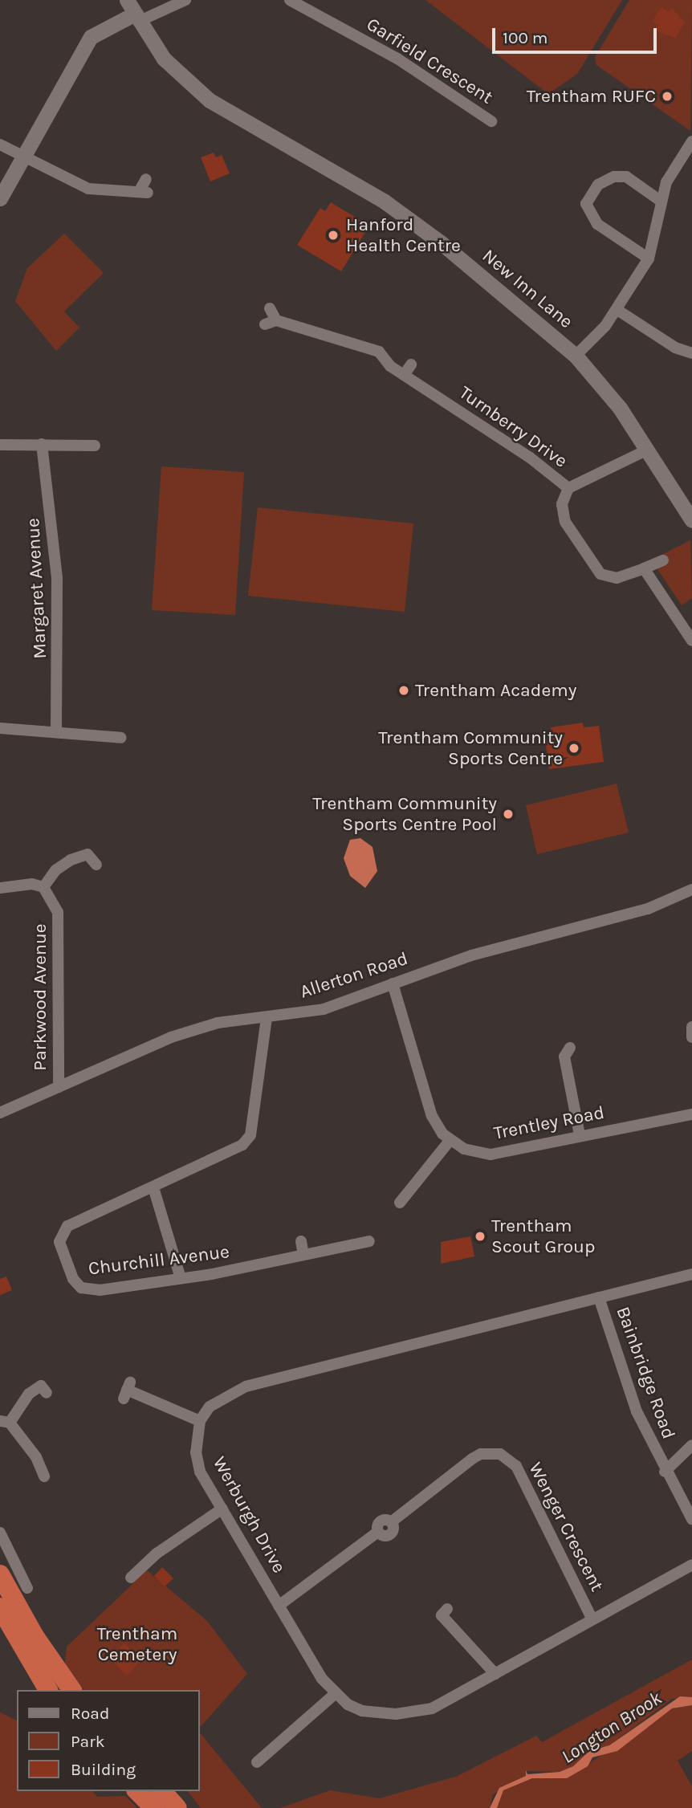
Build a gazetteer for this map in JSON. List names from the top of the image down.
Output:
{
  "streets": {
    "street": [
      "Garfield Crescent",
      "New Inn Lane",
      "Turnberry Drive",
      "Margaret Avenue",
      "Allerton Road",
      "Parkwood Avenue",
      "Trentley Road",
      "Churchill Avenue",
      "Bainbridge Road",
      "Werburgh Drive",
      "Wenger Crescent"
    ]
  },
  "crossings": [
    ["New Inn Lane", "Turnberry Drive"],
    ["Allerton Road", "Parkwood Avenue"],
    ["Allerton Road", "Churchill Avenue"],
    ["Werburgh Drive", "Wenger Crescent"]
  ],
  "water": ["Longton Brook"],
  "parks": ["Trentham Cemetery"],
  "places": [
    "Trentham RUFC",
    "Hanford Health Centre",
    "Trentham Academy",
    "Trentham Community Sports Centre",
    "Trentham Community Sports Centre Pool",
    "Trentham Scout Group"
  ],
  "legend": ["Road", "Park", "Building"],
  "scale_bar": "100 m"
}
